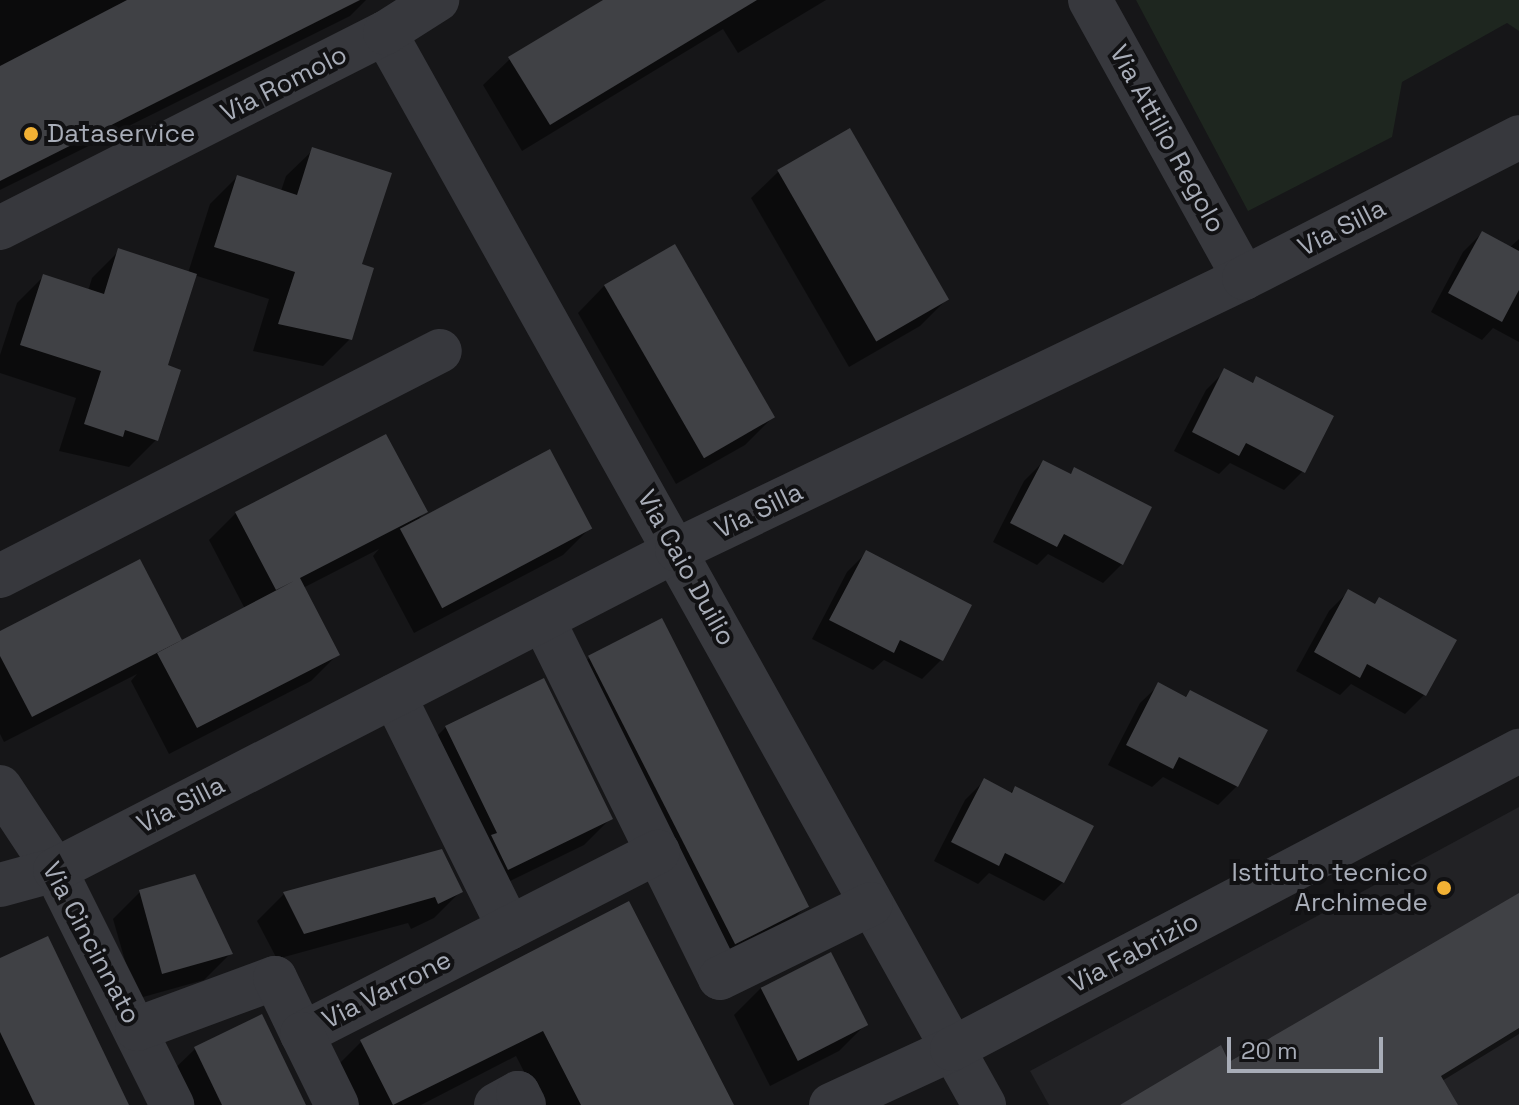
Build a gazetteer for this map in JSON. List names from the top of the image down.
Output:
{
  "streets": {
    "street": [
      "Via Romolo",
      "Via Attilio Regolo",
      "Via Silla",
      "Via Caio Duilio",
      "Via Cincinnato",
      "Via Fabrizio",
      "Via Varrone"
    ]
  },
  "crossings": [
    ["Via Romolo", "Via Caio Duilio"],
    ["Via Attilio Regolo", "Via Silla"],
    ["Via Silla", "Via Caio Duilio"],
    ["Via Silla", "Via Cincinnato"],
    ["Via Caio Duilio", "Via Fabrizio"],
    ["Via Cincinnato", "Via Varrone"]
  ],
  "places": ["Dataservice", "Istituto tecnico Archimede"],
  "scale_bar": "20 m"
}
